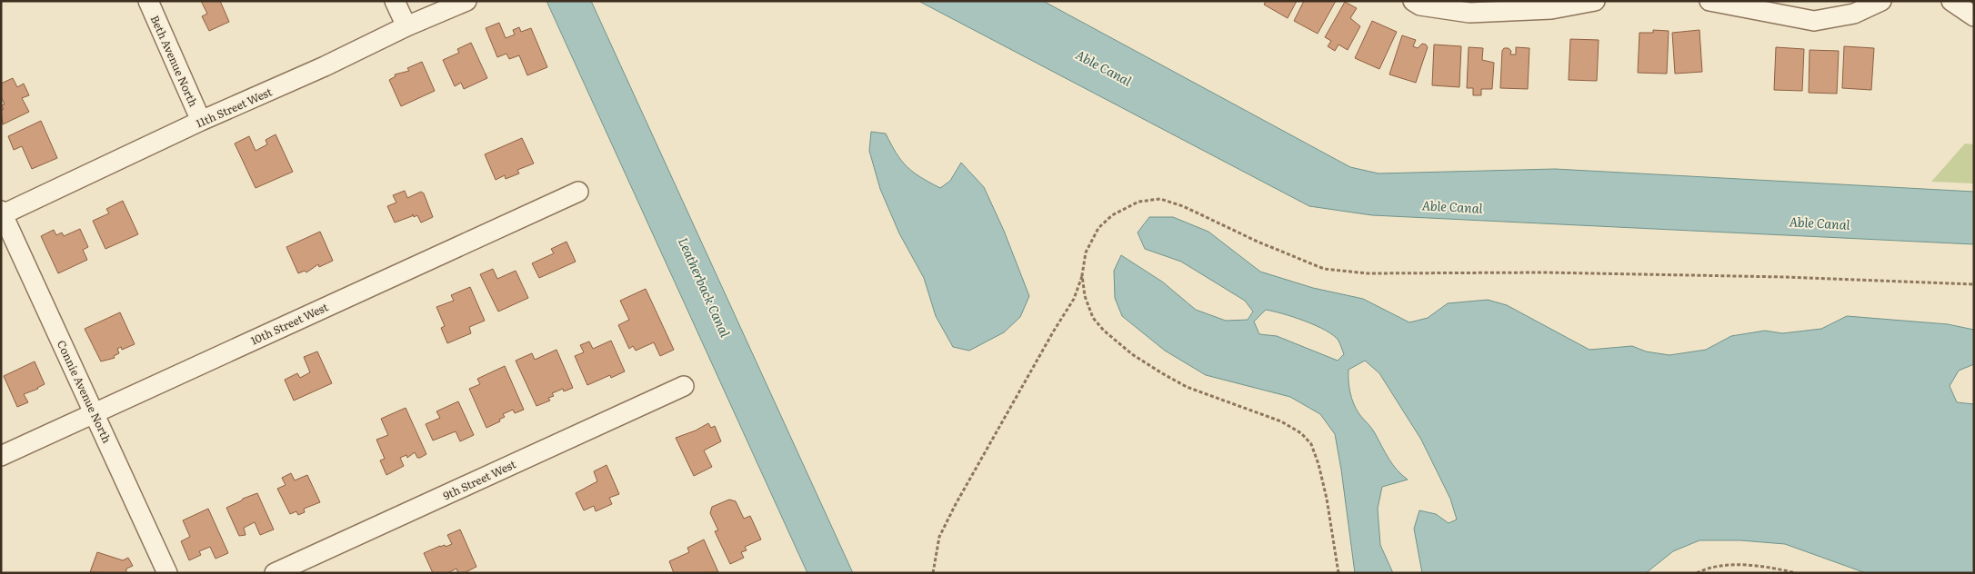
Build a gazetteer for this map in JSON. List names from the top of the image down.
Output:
{
  "streets": {
    "street": [
      "Beth Avenue North",
      "11th Street West",
      "10th Street West",
      "Connie Avenue North",
      "9th Street West"
    ]
  },
  "crossings": [
    ["Beth Avenue North", "11th Street West"],
    ["11th Street West", "Connie Avenue North"],
    ["10th Street West", "Connie Avenue North"]
  ],
  "water": ["Able Canal", "Leatherback Canal"]
}
